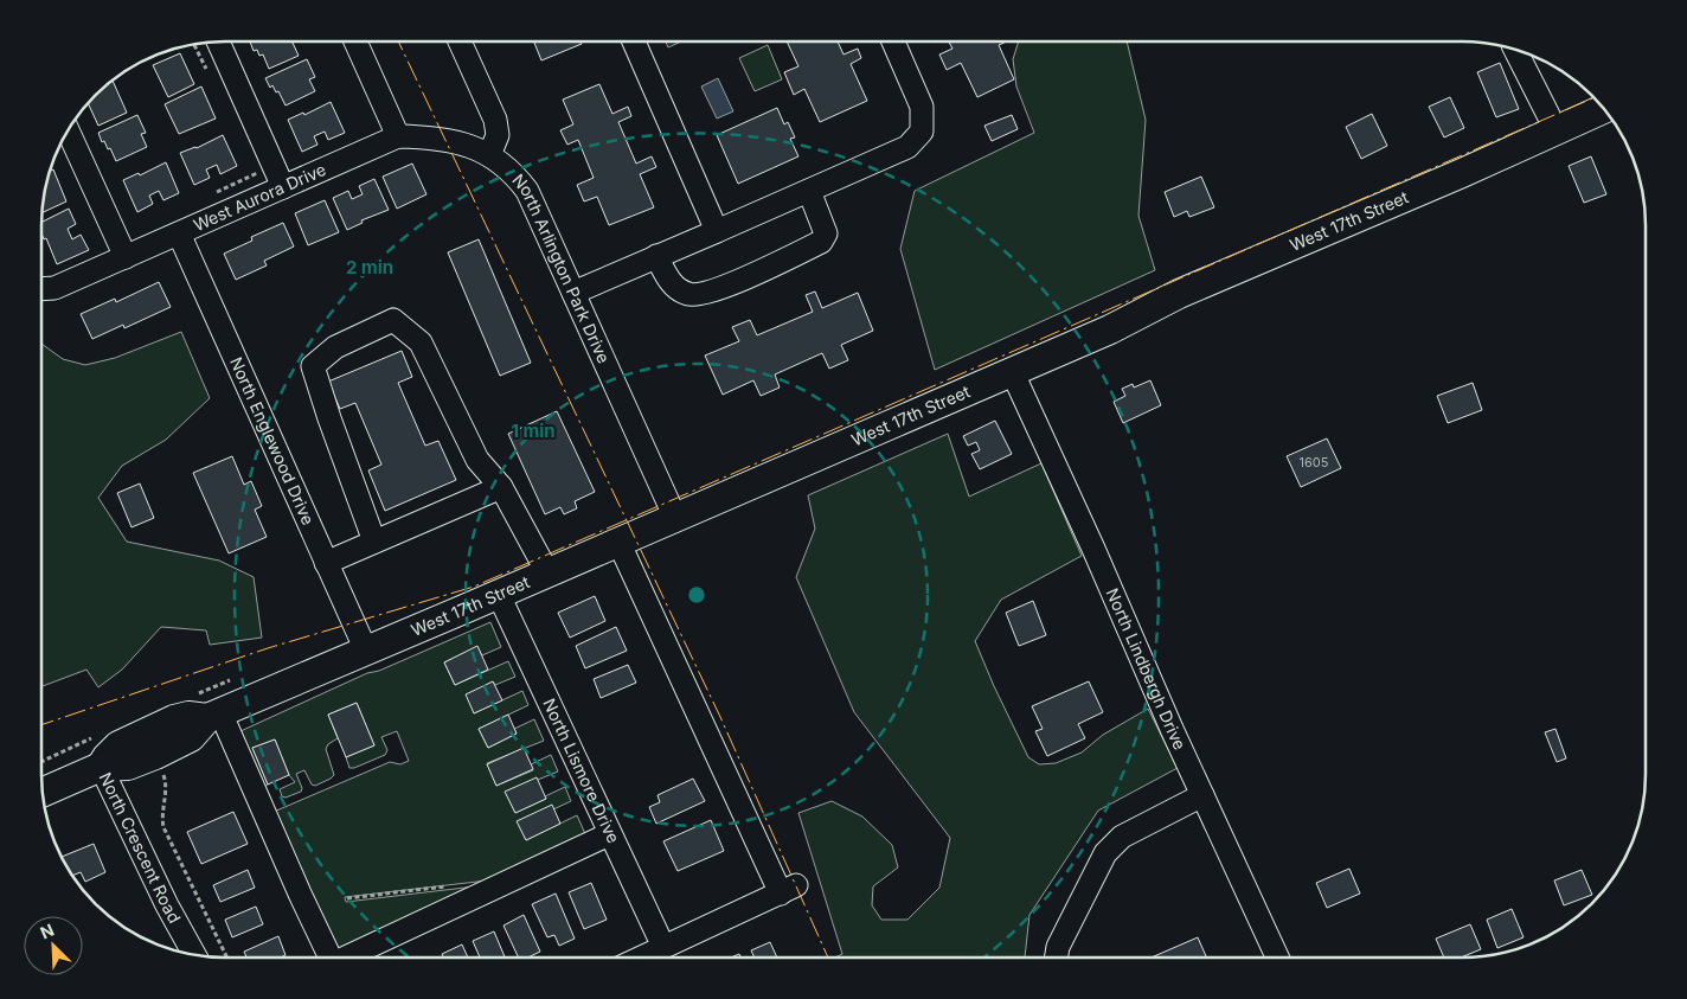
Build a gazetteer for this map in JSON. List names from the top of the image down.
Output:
{
  "streets": {
    "main road": ["West 17th Street"],
    "street": [
      "West Aurora Drive",
      "North Arlington Park Drive",
      "North Englewood Drive",
      "North Lindbergh Drive",
      "North Lismore Drive",
      "North Crescent Road"
    ]
  },
  "crossings": [
    ["West Aurora Drive", "North Arlington Park Drive"],
    ["West Aurora Drive", "North Englewood Drive"],
    ["West 17th Street", "North Arlington Park Drive"],
    ["West 17th Street", "North Englewood Drive"],
    ["West 17th Street", "North Lindbergh Drive"],
    ["West 17th Street", "North Lismore Drive"],
    ["West 17th Street", "North Crescent Road"]
  ],
  "house_numbers": ["1605"],
  "north": "top left",
  "rings": ["2 min", "1 min"]
}
